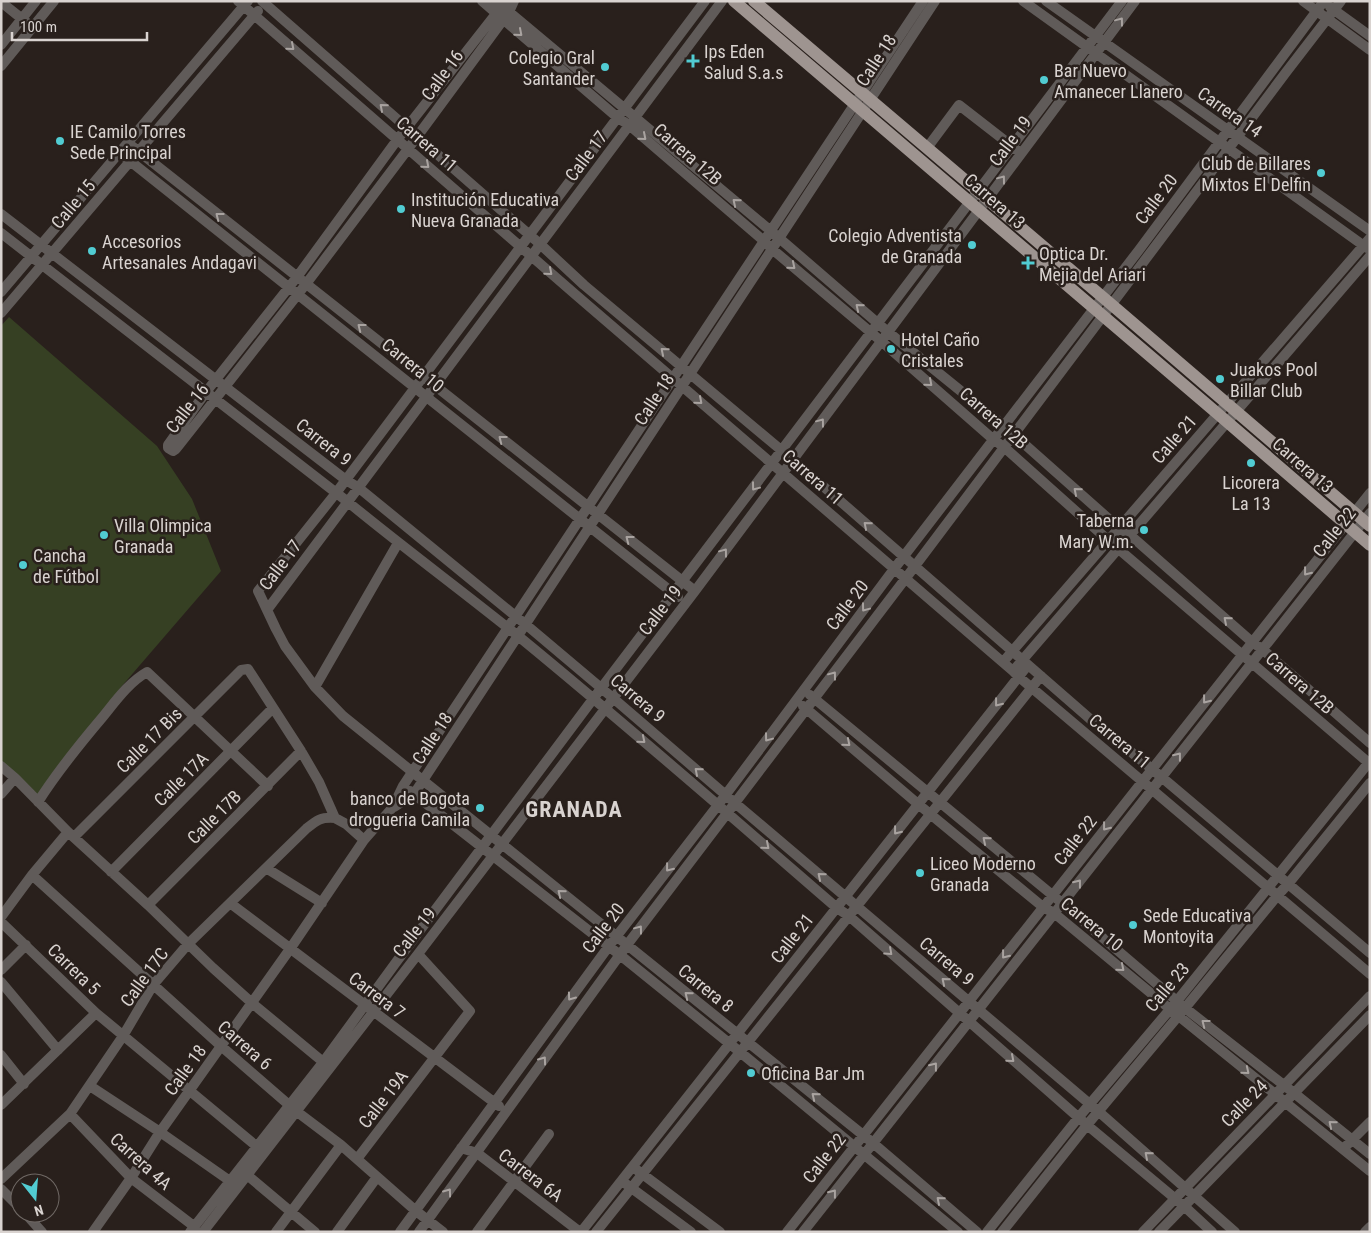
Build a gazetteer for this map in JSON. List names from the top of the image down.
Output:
{
  "streets": {
    "main road": ["Carrera 13"],
    "street": [
      "Calle 18",
      "Calle 16",
      "Carrera 14",
      "Calle 19",
      "Carrera 11",
      "Carrera 12B",
      "Calle 17",
      "Calle 20",
      "Calle 15",
      "Carrera 10",
      "Calle 21",
      "Carrera 9",
      "Calle 22",
      "Calle 17 Bis",
      "Calle 17A",
      "Calle 17B",
      "Carrera 5",
      "Calle 17C",
      "Calle 23",
      "Carrera 8",
      "Carrera 7",
      "Carrera 6",
      "Calle 19A",
      "Calle 24",
      "Carrera 4A",
      "Carrera 6A"
    ]
  },
  "crossings": [
    ["Calle 18", "Carrera 11"],
    ["Calle 18", "Carrera 12B"],
    ["Calle 18", "Carrera 13"],
    ["Calle 18", "Carrera 10"],
    ["Calle 18", "Carrera 9"],
    ["Calle 18", "Carrera 5"],
    ["Calle 18", "Carrera 8"],
    ["Calle 18", "Carrera 7"],
    ["Calle 18", "Carrera 6"],
    ["Calle 18", "Carrera 4A"],
    ["Calle 16", "Carrera 11"],
    ["Calle 16", "Carrera 12B"],
    ["Calle 16", "Carrera 10"],
    ["Calle 16", "Carrera 9"],
    ["Carrera 14", "Calle 19"],
    ["Carrera 14", "Calle 20"],
    ["Carrera 14", "Calle 21"],
    ["Calle 19", "Carrera 11"],
    ["Calle 19", "Carrera 12B"],
    ["Calle 19", "Carrera 13"],
    ["Calle 19", "Carrera 10"],
    ["Calle 19", "Carrera 9"],
    ["Calle 19", "Carrera 5"],
    ["Calle 19", "Carrera 8"],
    ["Calle 19", "Carrera 7"],
    ["Calle 19", "Carrera 6"],
    ["Calle 19", "Calle 19A"],
    ["Calle 19", "Carrera 4A"],
    ["Carrera 11", "Calle 17"],
    ["Carrera 11", "Calle 20"],
    ["Carrera 11", "Calle 15"],
    ["Carrera 11", "Calle 21"],
    ["Carrera 11", "Calle 22"],
    ["Carrera 11", "Calle 23"],
    ["Carrera 12B", "Calle 17"],
    ["Carrera 12B", "Calle 20"],
    ["Carrera 12B", "Calle 21"],
    ["Carrera 12B", "Calle 22"],
    ["Carrera 12B", "Calle 23"],
    ["Calle 17", "Carrera 10"],
    ["Calle 17", "Carrera 9"],
    ["Calle 17", "Carrera 8"],
    ["Calle 20", "Carrera 13"],
    ["Calle 20", "Carrera 10"],
    ["Calle 20", "Carrera 9"],
    ["Calle 20", "Carrera 8"],
    ["Calle 20", "Carrera 7"],
    ["Calle 20", "Carrera 6"],
    ["Calle 20", "Carrera 6A"],
    ["Carrera 13", "Calle 21"],
    ["Carrera 13", "Calle 22"],
    ["Calle 15", "Carrera 10"],
    ["Calle 15", "Carrera 9"],
    ["Carrera 10", "Calle 21"],
    ["Carrera 10", "Calle 22"],
    ["Carrera 10", "Calle 23"],
    ["Carrera 10", "Calle 24"],
    ["Calle 21", "Carrera 9"],
    ["Calle 21", "Carrera 8"],
    ["Calle 21", "Carrera 6A"],
    ["Carrera 9", "Calle 22"],
    ["Carrera 9", "Calle 23"],
    ["Carrera 9", "Calle 24"],
    ["Calle 22", "Carrera 8"],
    ["Calle 17 Bis", "Calle 17A"],
    ["Calle 17 Bis", "Carrera 6"],
    ["Calle 17A", "Carrera 6"],
    ["Calle 17B", "Carrera 6"],
    ["Carrera 5", "Calle 17C"],
    ["Calle 17C", "Carrera 7"],
    ["Calle 17C", "Carrera 6"],
    ["Calle 17C", "Carrera 4A"],
    ["Carrera 7", "Calle 19A"],
    ["Carrera 6", "Calle 19A"]
  ],
  "districts": ["GRANADA"],
  "places": {
    "health": ["Ips Eden Salud S.a.s", "Optica Dr. Mejia del Ariari"],
    "other": [
      "Colegio Gral Santander",
      "Bar Nuevo Amanecer Llanero",
      "IE Camilo Torres Sede Principal",
      "Club de Billares Mixtos El Delfin",
      "Institución Educativa Nueva Granada",
      "Colegio Adventista de Granada",
      "Accesorios Artesanales Andagavi",
      "Hotel Caño Cristales",
      "Juakos Pool Billar Club",
      "Licorera La 13",
      "Taberna Mary W.m.",
      "Villa Olimpica Granada",
      "Cancha de Fútbol",
      "banco de Bogota drogueria Camila",
      "Liceo Moderno Granada",
      "Sede Educativa Montoyita",
      "Oficina Bar Jm"
    ]
  },
  "scale_bar": "100 m",
  "north": "bottom"
}
